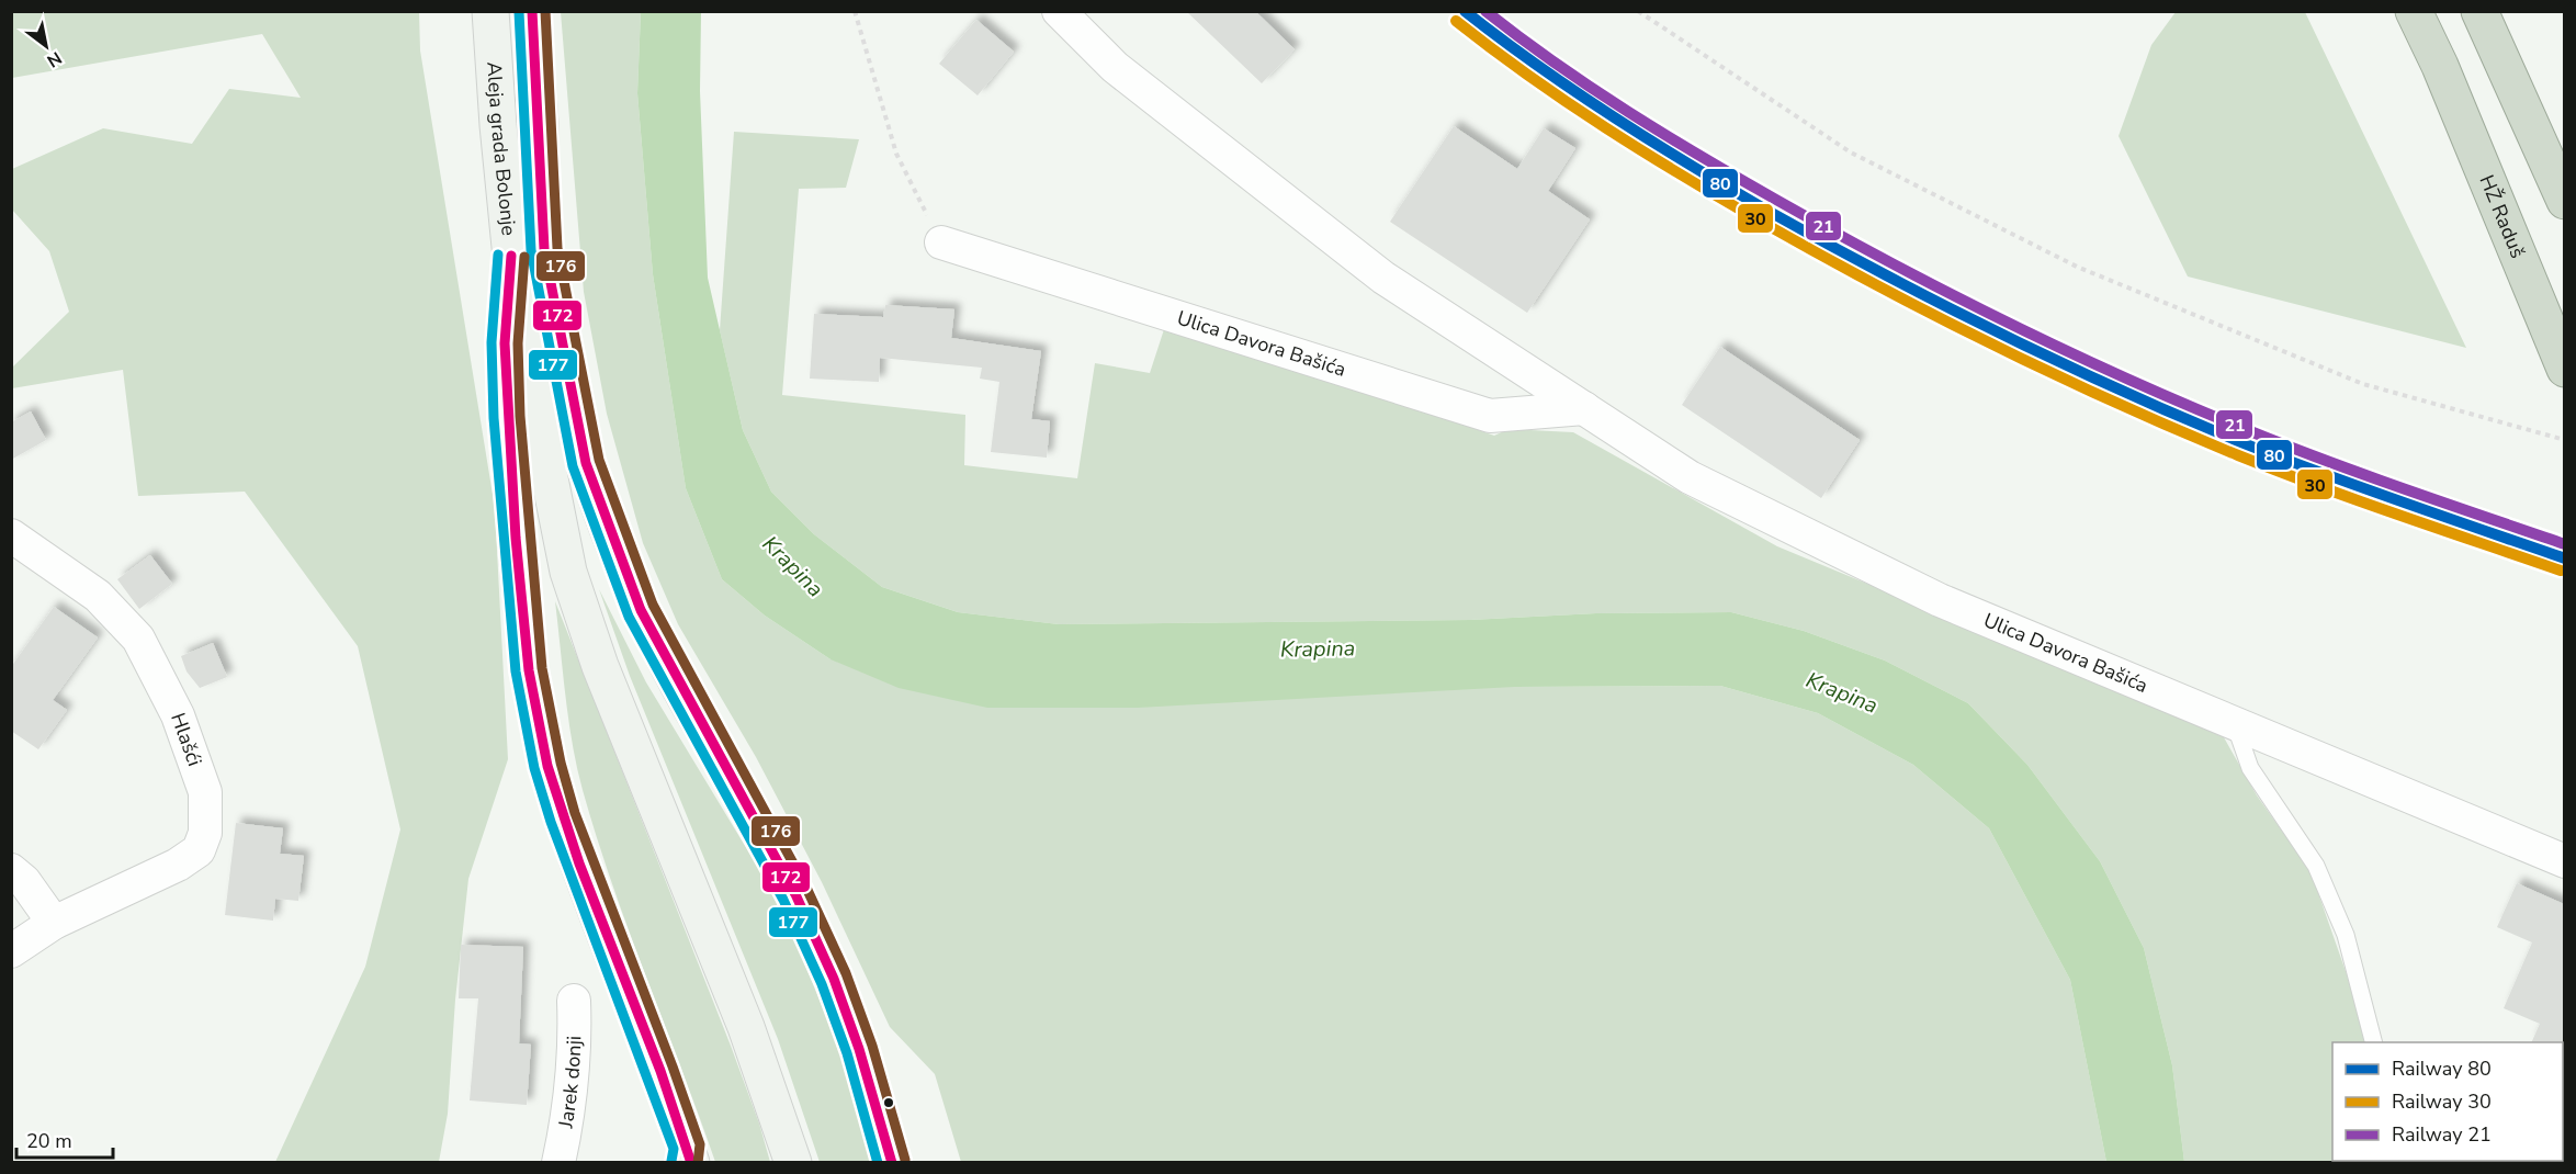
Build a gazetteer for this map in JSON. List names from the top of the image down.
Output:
{
  "streets": {
    "highway": ["HŽ Raduš"],
    "main road": ["Aleja grada Bolonje"],
    "street": ["Ulica Davora Bašića", "Hlašći", "Jarek donji"]
  },
  "water": ["Krapina"],
  "lines": [
    "rail line 80",
    "rail line 21",
    "transit line 172",
    "transit line 176",
    "transit line 177",
    "rail line 30"
  ],
  "legend": ["Railway 80", "Railway 30", "Railway 21"],
  "scale_bar": "20 m",
  "north": "bottom right"
}
